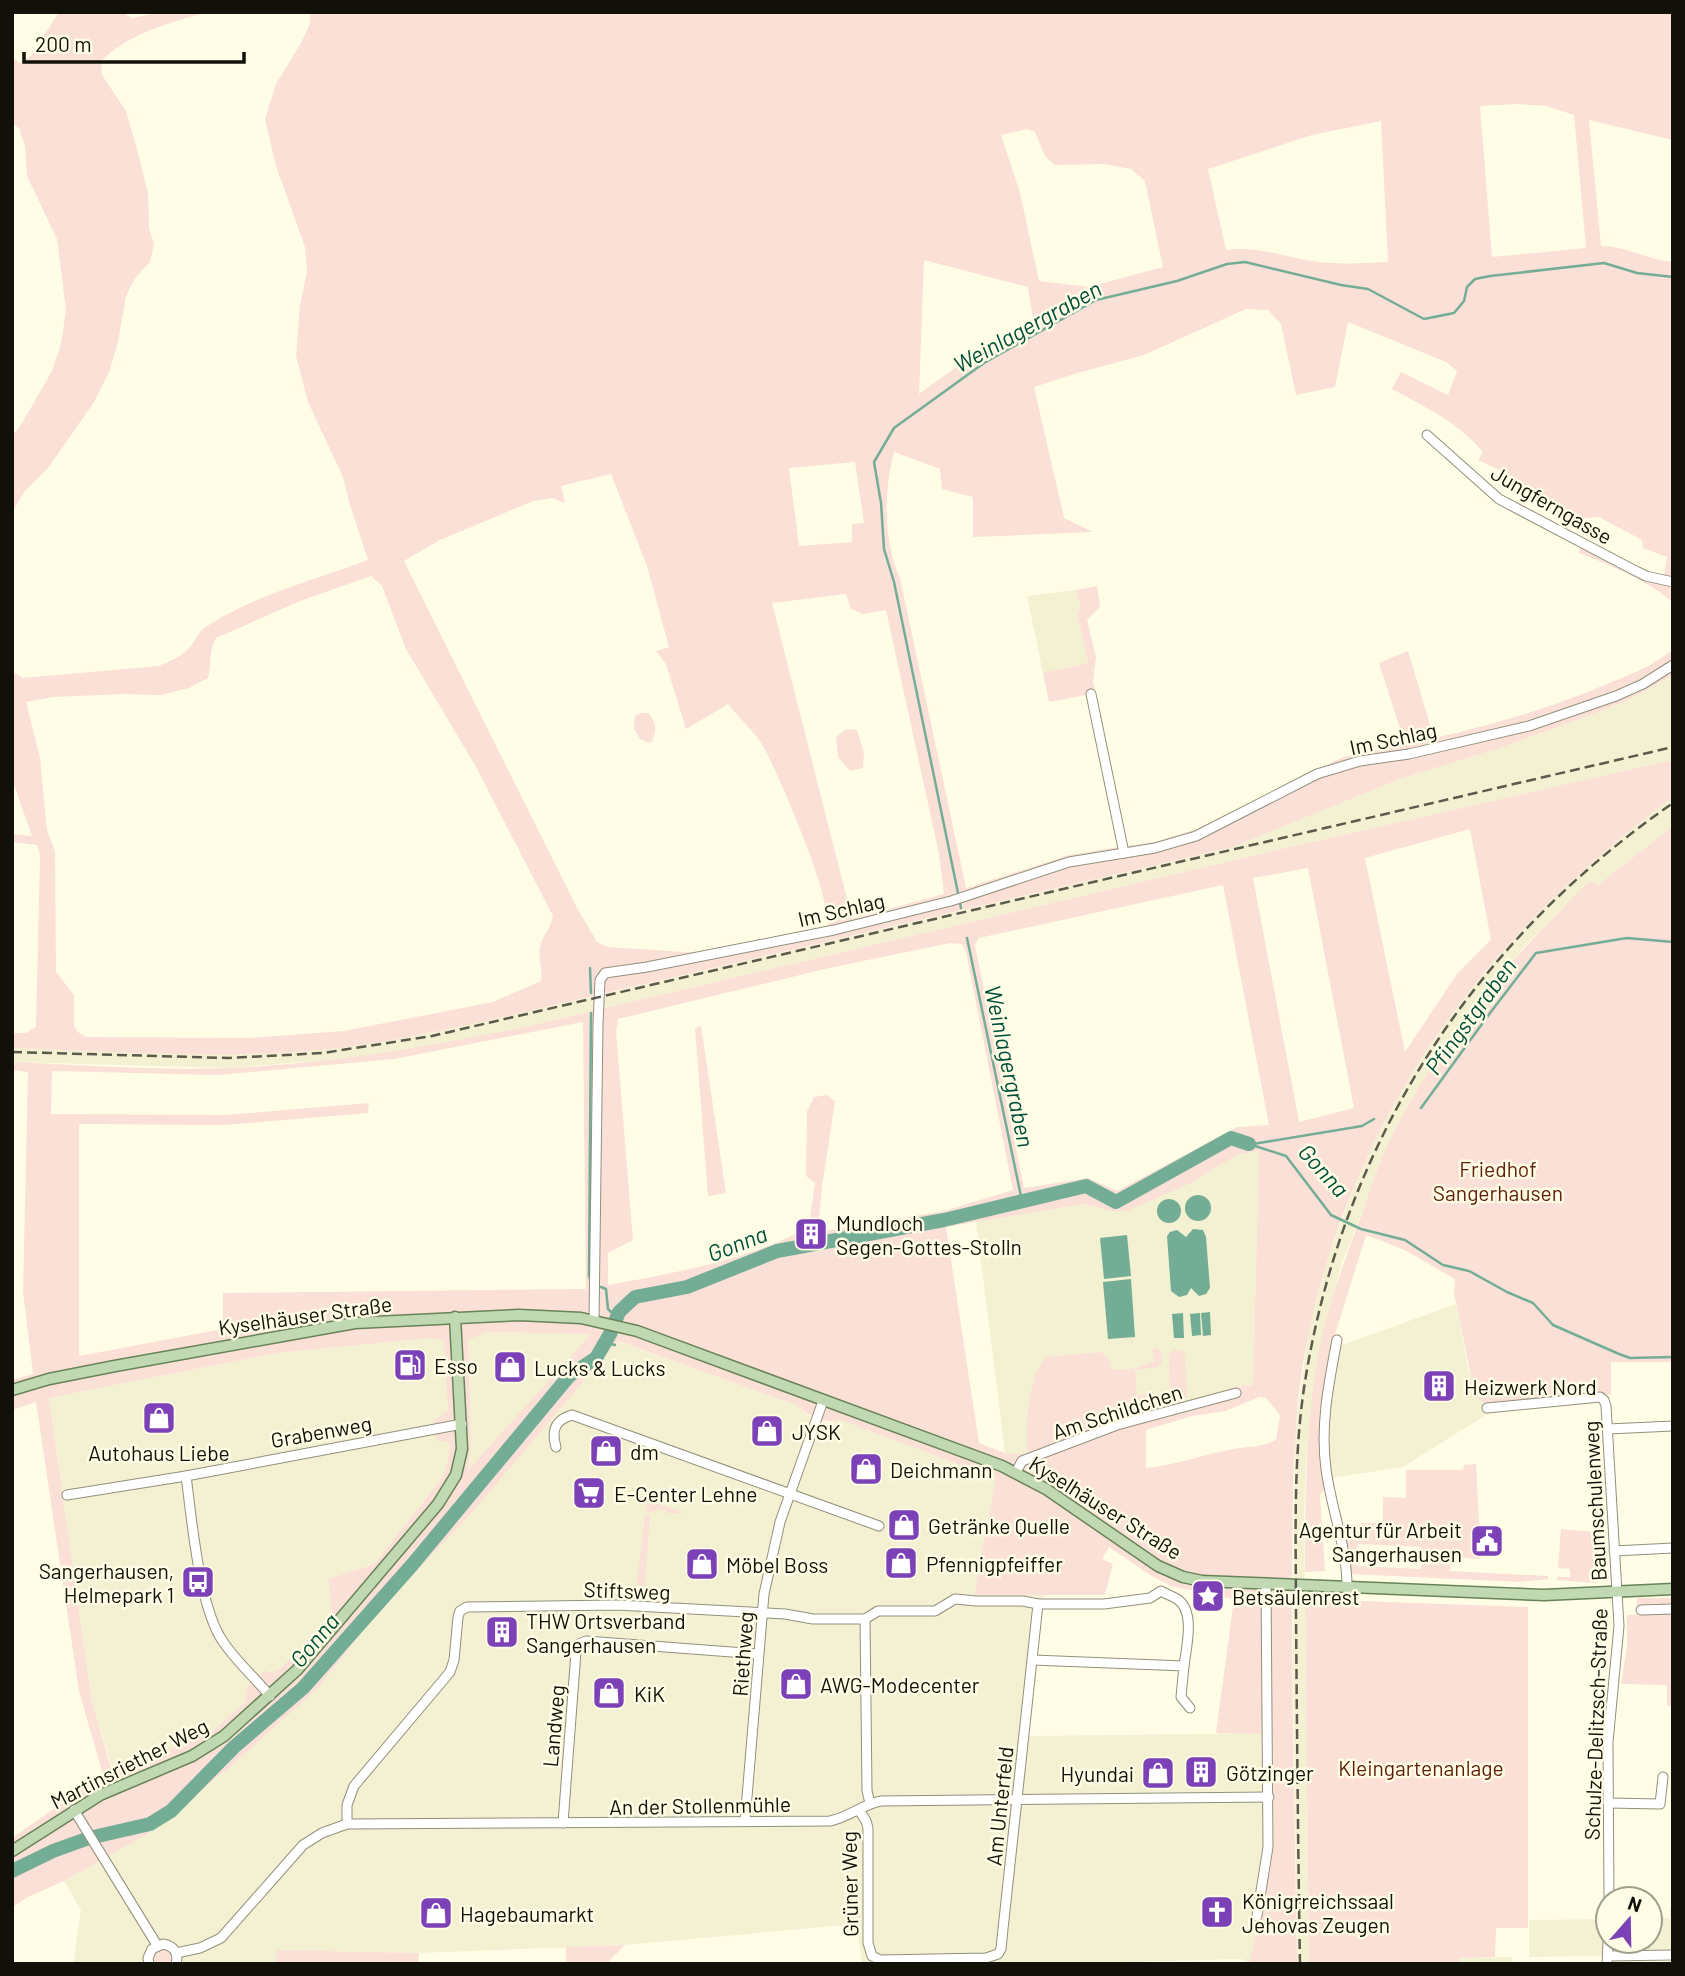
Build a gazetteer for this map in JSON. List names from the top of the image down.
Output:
{
  "streets": {
    "main road": ["Kyselhäuser Straße", "Martinsriether Weg"],
    "street": [
      "Jungferngasse",
      "Im Schlag",
      "Am Schildchen",
      "Grabenweg",
      "Baumschulenweg",
      "Stiftsweg",
      "Riethweg",
      "Schulze-Delitzsch-Straße",
      "Landweg",
      "An der Stollenmühle",
      "Am Unterfeld",
      "Grüner Weg"
    ]
  },
  "crossings": [
    ["Im Schlag", "Kyselhäuser Straße"],
    ["Kyselhäuser Straße", "Am Schildchen"],
    ["Kyselhäuser Straße", "Baumschulenweg"],
    ["Kyselhäuser Straße", "Riethweg"],
    ["Kyselhäuser Straße", "Schulze-Delitzsch-Straße"],
    ["Kyselhäuser Straße", "Martinsriether Weg"],
    ["Grabenweg", "Martinsriether Weg"],
    ["Baumschulenweg", "Schulze-Delitzsch-Straße"],
    ["Stiftsweg", "Riethweg"],
    ["Stiftsweg", "An der Stollenmühle"],
    ["Stiftsweg", "Am Unterfeld"],
    ["Stiftsweg", "Grüner Weg"],
    ["Riethweg", "Landweg"],
    ["Riethweg", "An der Stollenmühle"],
    ["Landweg", "An der Stollenmühle"],
    ["An der Stollenmühle", "Grüner Weg"],
    ["Am Unterfeld", "Grüner Weg"]
  ],
  "water": ["Weinlagergraben", "Pfingstgraben", "Gonna"],
  "parks": ["Friedhof Sangerhausen", "Kleingartenanlage"],
  "places": {
    "building": [
      "Mundloch Segen-Gottes-Stolln",
      "Heizwerk Nord",
      "THW Ortsverband Sangerhausen",
      "Götzinger"
    ],
    "fuel station": ["Esso"],
    "shop": [
      "Lucks & Lucks",
      "Autohaus Liebe",
      "JYSK",
      "dm",
      "Deichmann",
      "Getränke Quelle",
      "Pfennigpfeiffer",
      "Möbel Boss",
      "AWG-Modecenter",
      "KiK",
      "Hyundai",
      "Hagebaumarkt"
    ],
    "supermarket": ["E-Center Lehne"],
    "public building": ["Agentur für Arbeit Sangerhausen"],
    "bus stop": ["Sangerhausen, Helmepark 1"],
    "place": ["Betsäulenrest"],
    "church": ["Königrreichssaal Jehovas Zeugen"]
  },
  "scale_bar": "200 m",
  "north": "top"
}
